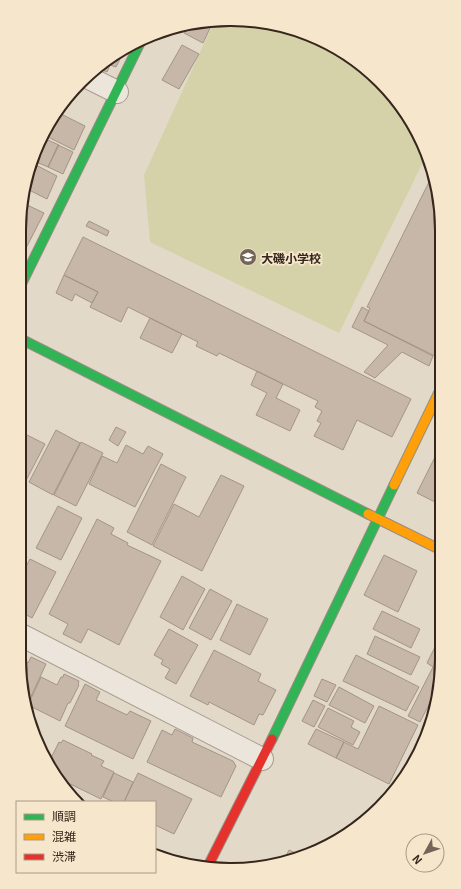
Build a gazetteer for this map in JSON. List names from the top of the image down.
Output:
{
  "places": {
    "school or university": ["大磯小学校"]
  },
  "legend": ["順調", "混雑", "渋滞"],
  "north": "bottom left"
}
